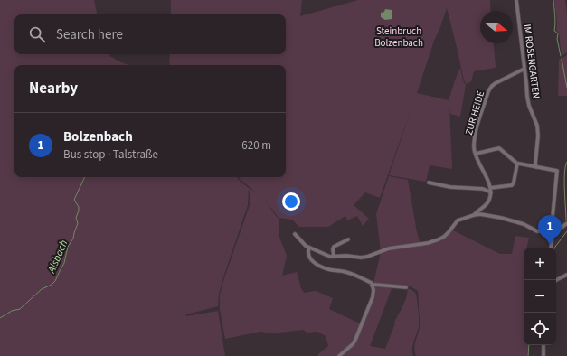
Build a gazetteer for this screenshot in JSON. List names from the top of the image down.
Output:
{
  "streets": {
    "street": ["IM ROSENGARTEN", "ZUR HEIDE"]
  },
  "crossings": [
    ["IM ROSENGARTEN", "ZUR HEIDE"]
  ],
  "water": ["Alsbach"],
  "parks": ["Steinbruch Bolzenbach"],
  "north": "right",
  "page": {
    "search": "Search here",
    "heading": "Nearby",
    "list": [
      {
        "mark": "1",
        "name": "Bolzenbach",
        "note": "Bus stop · Talstraße",
        "value": "620 m"
      }
    ],
    "pins": "1",
    "map_buttons": ["+", "−"]
  }
}
